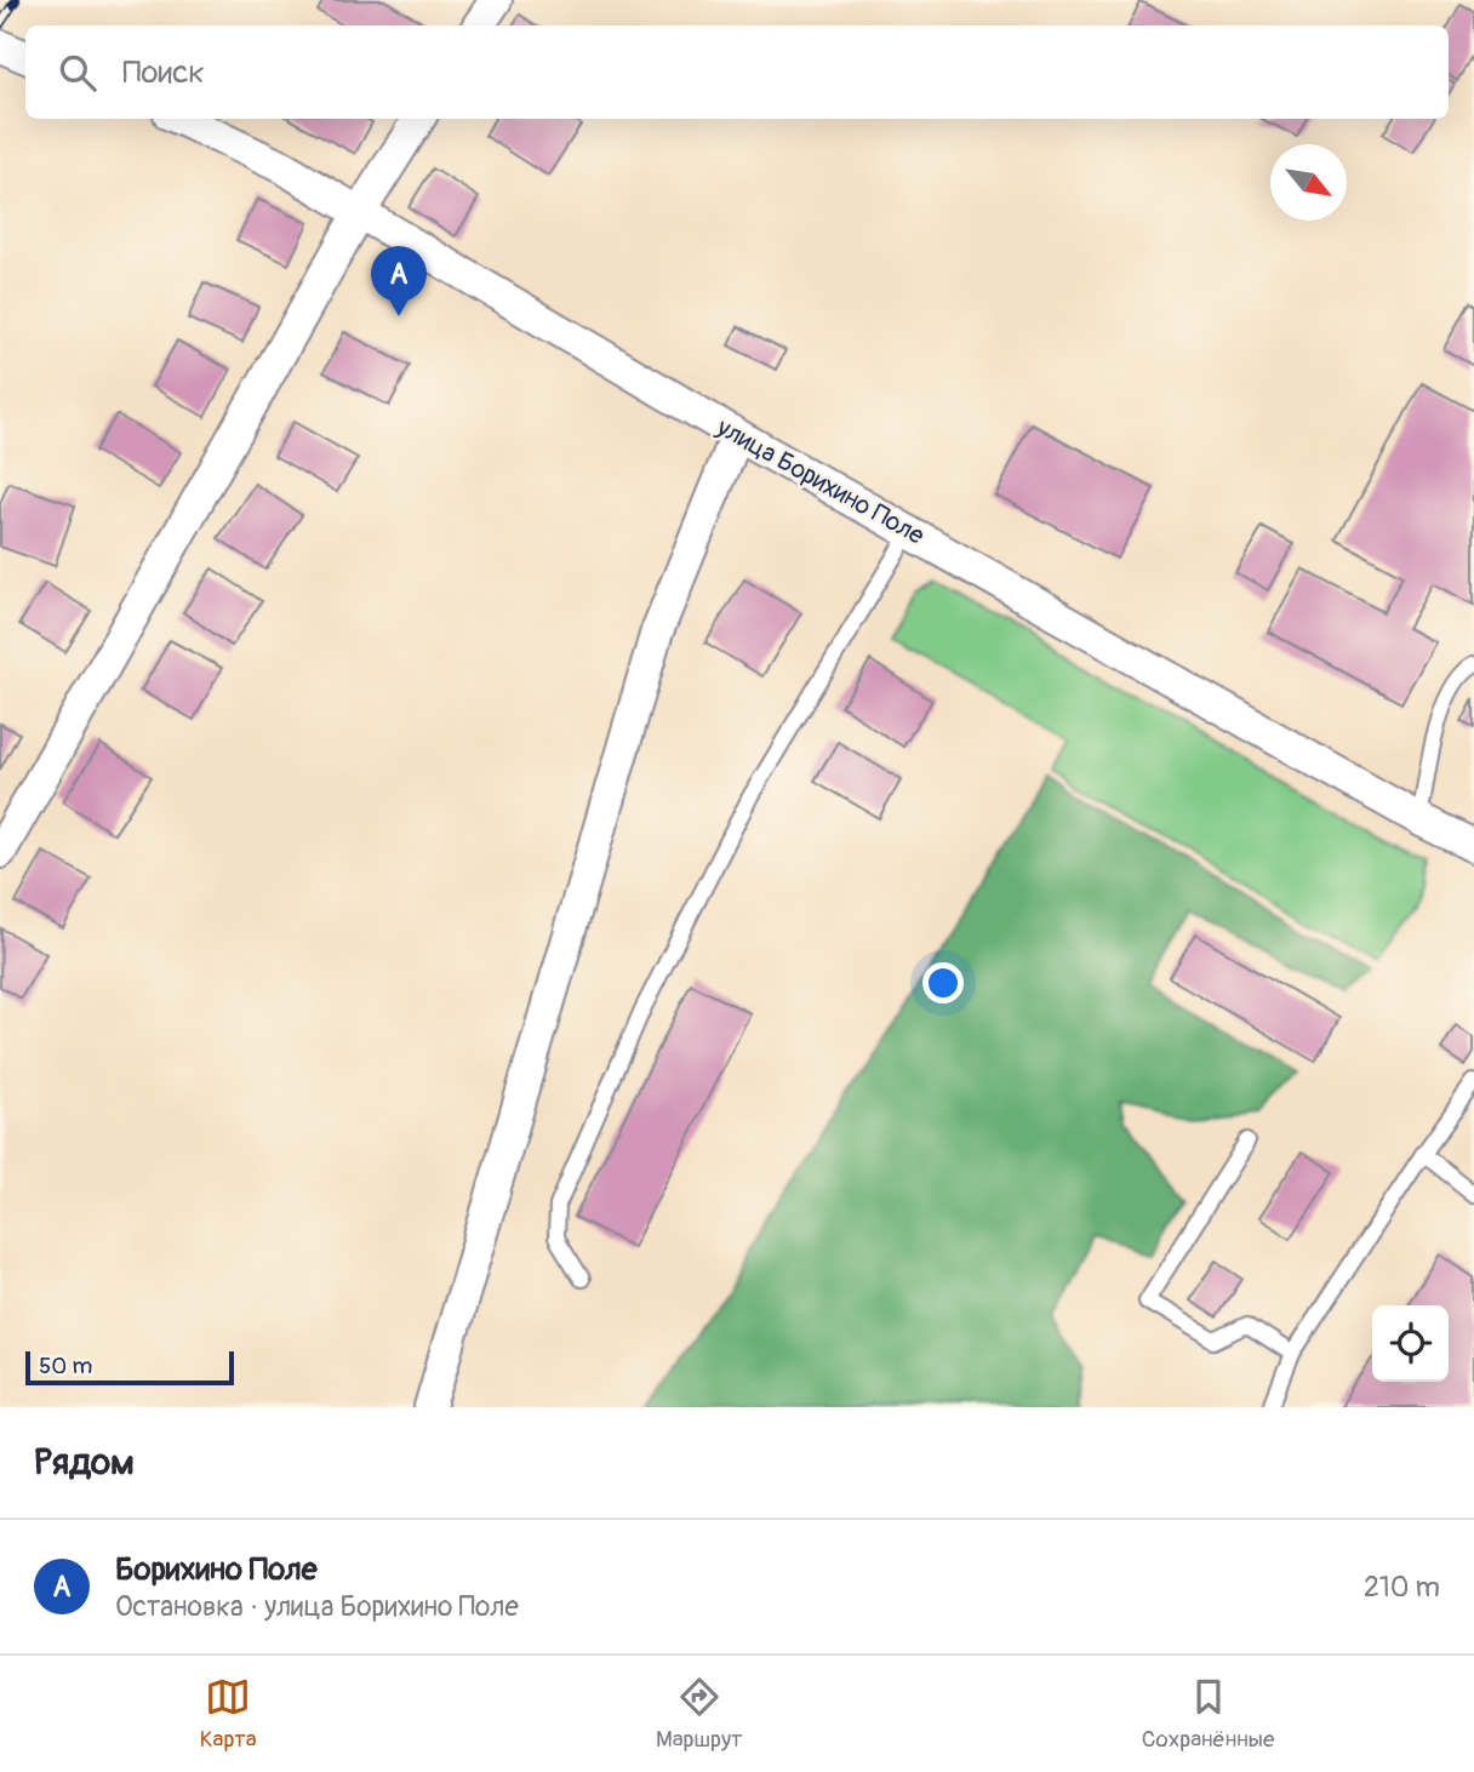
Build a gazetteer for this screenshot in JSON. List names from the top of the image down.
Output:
{
  "streets": {
    "street": ["улица Борихино Поле"]
  },
  "scale_bar": "50 m",
  "north": "bottom right",
  "page": {
    "search": "Поиск",
    "pins": "A",
    "scale": "50 m",
    "heading": "Рядом",
    "list": [
      {
        "mark": "A",
        "name": "Борихино Поле",
        "note": "Остановка · улица Борихино Поле",
        "value": "210 m"
      }
    ],
    "nav": ["Карта", "Маршрут", "Сохранённые"]
  }
}
